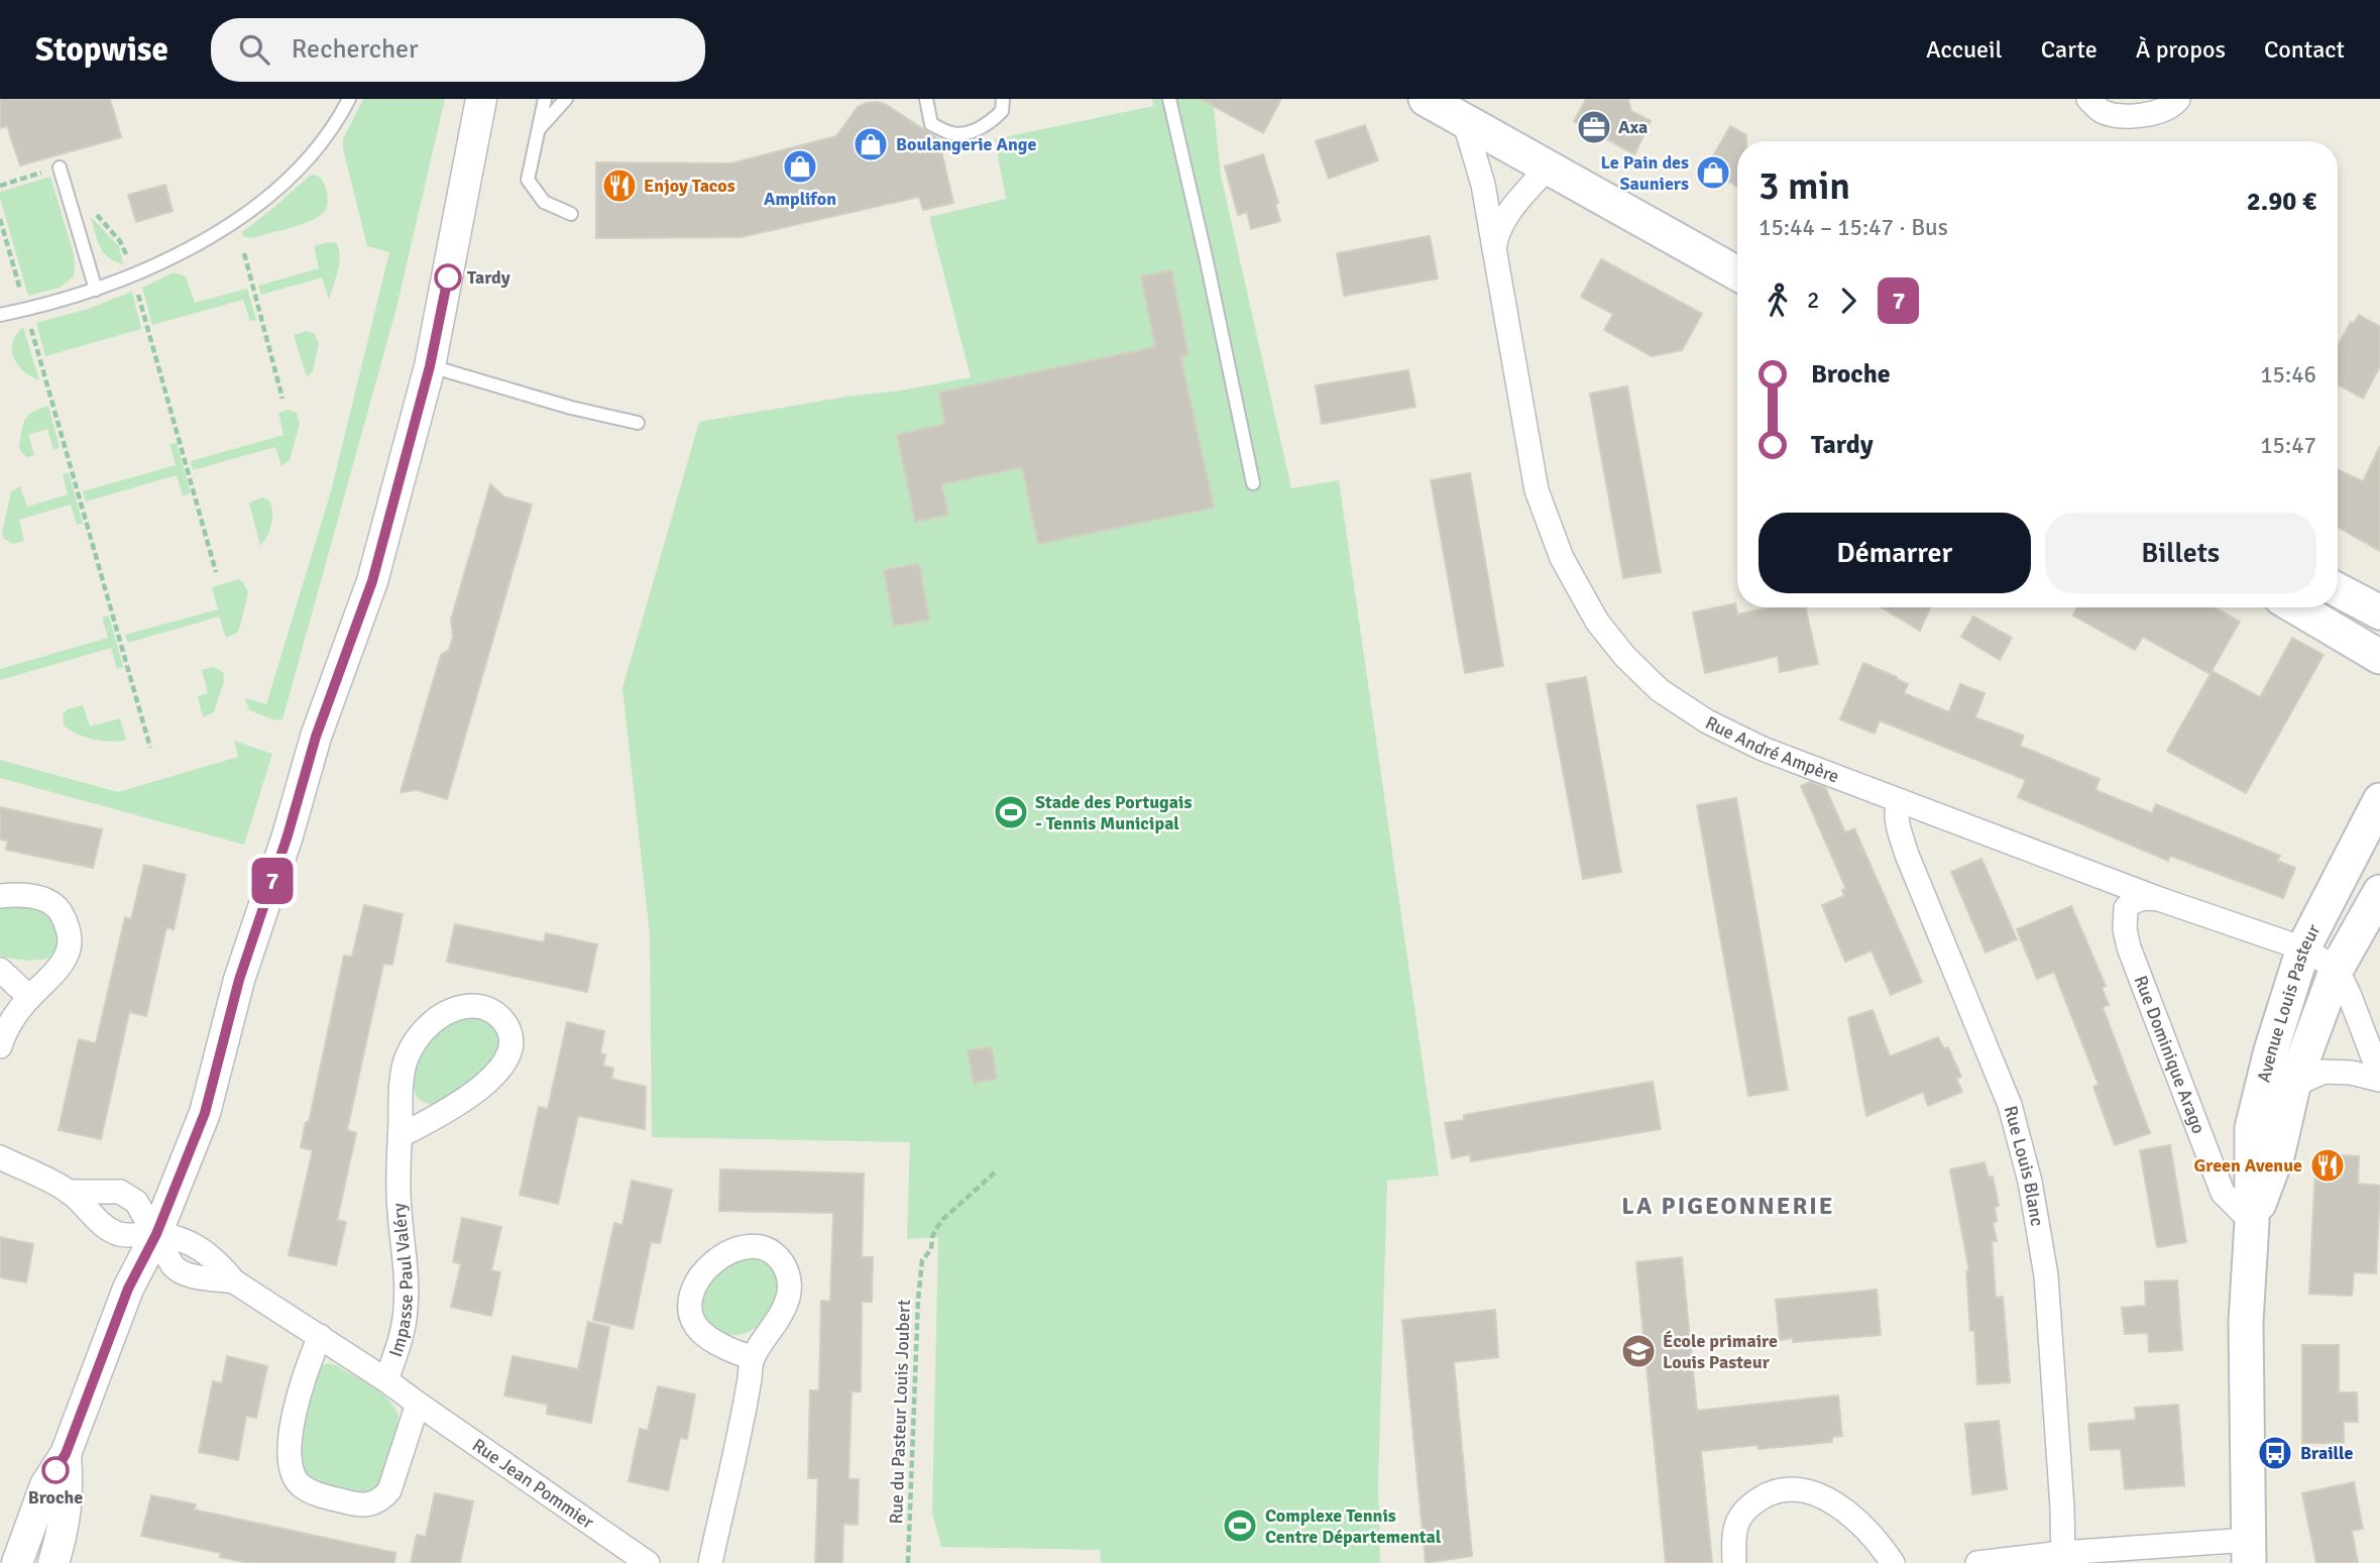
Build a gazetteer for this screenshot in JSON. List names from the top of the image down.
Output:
{
  "streets": {
    "main road": ["Avenue Louis Pasteur"],
    "street": [
      "Rue André Ampère",
      "Rue Dominique Arago",
      "Rue Louis Blanc",
      "Impasse Paul Valéry",
      "Rue Jean Pommier"
    ],
    "path": ["Rue du Pasteur Louis Joubert"]
  },
  "crossings": [
    ["Rue André Ampère", "Avenue Louis Pasteur"],
    ["Rue André Ampère", "Rue Dominique Arago"],
    ["Rue André Ampère", "Rue Louis Blanc"],
    ["Avenue Louis Pasteur", "Rue Dominique Arago"],
    ["Impasse Paul Valéry", "Rue Jean Pommier"]
  ],
  "districts": ["LA PIGEONNERIE"],
  "places": {
    "office": ["Axa"],
    "shop": ["Boulangerie Ange", "Amplifon", "Le Pain des Sauniers"],
    "restaurant": ["Enjoy Tacos", "Green Avenue"],
    "other": ["Tardy", "Broche"],
    "sports": ["Stade des Portugais - Tennis Municipal", "Complexe Tennis Centre Départemental"],
    "school or university": ["École primaire Louis Pasteur"],
    "bus stop": ["Braille"]
  },
  "lines": ["bus line 7"],
  "page": {
    "header": "Stopwise",
    "search": "Rechercher",
    "nav": [
      "Accueil",
      "Carte",
      "À propos",
      "Contact"
    ],
    "on_map": "7",
    "heading": ["3 min", "15:44 – 15:47 · Bus", "2.90 €"],
    "legs": ["2", "7"],
    "list": [
      {
        "name": "Broche",
        "value": "15:46"
      },
      {
        "name": "Tardy",
        "value": "15:47"
      }
    ],
    "buttons": ["Démarrer", "Billets"]
  }
}
